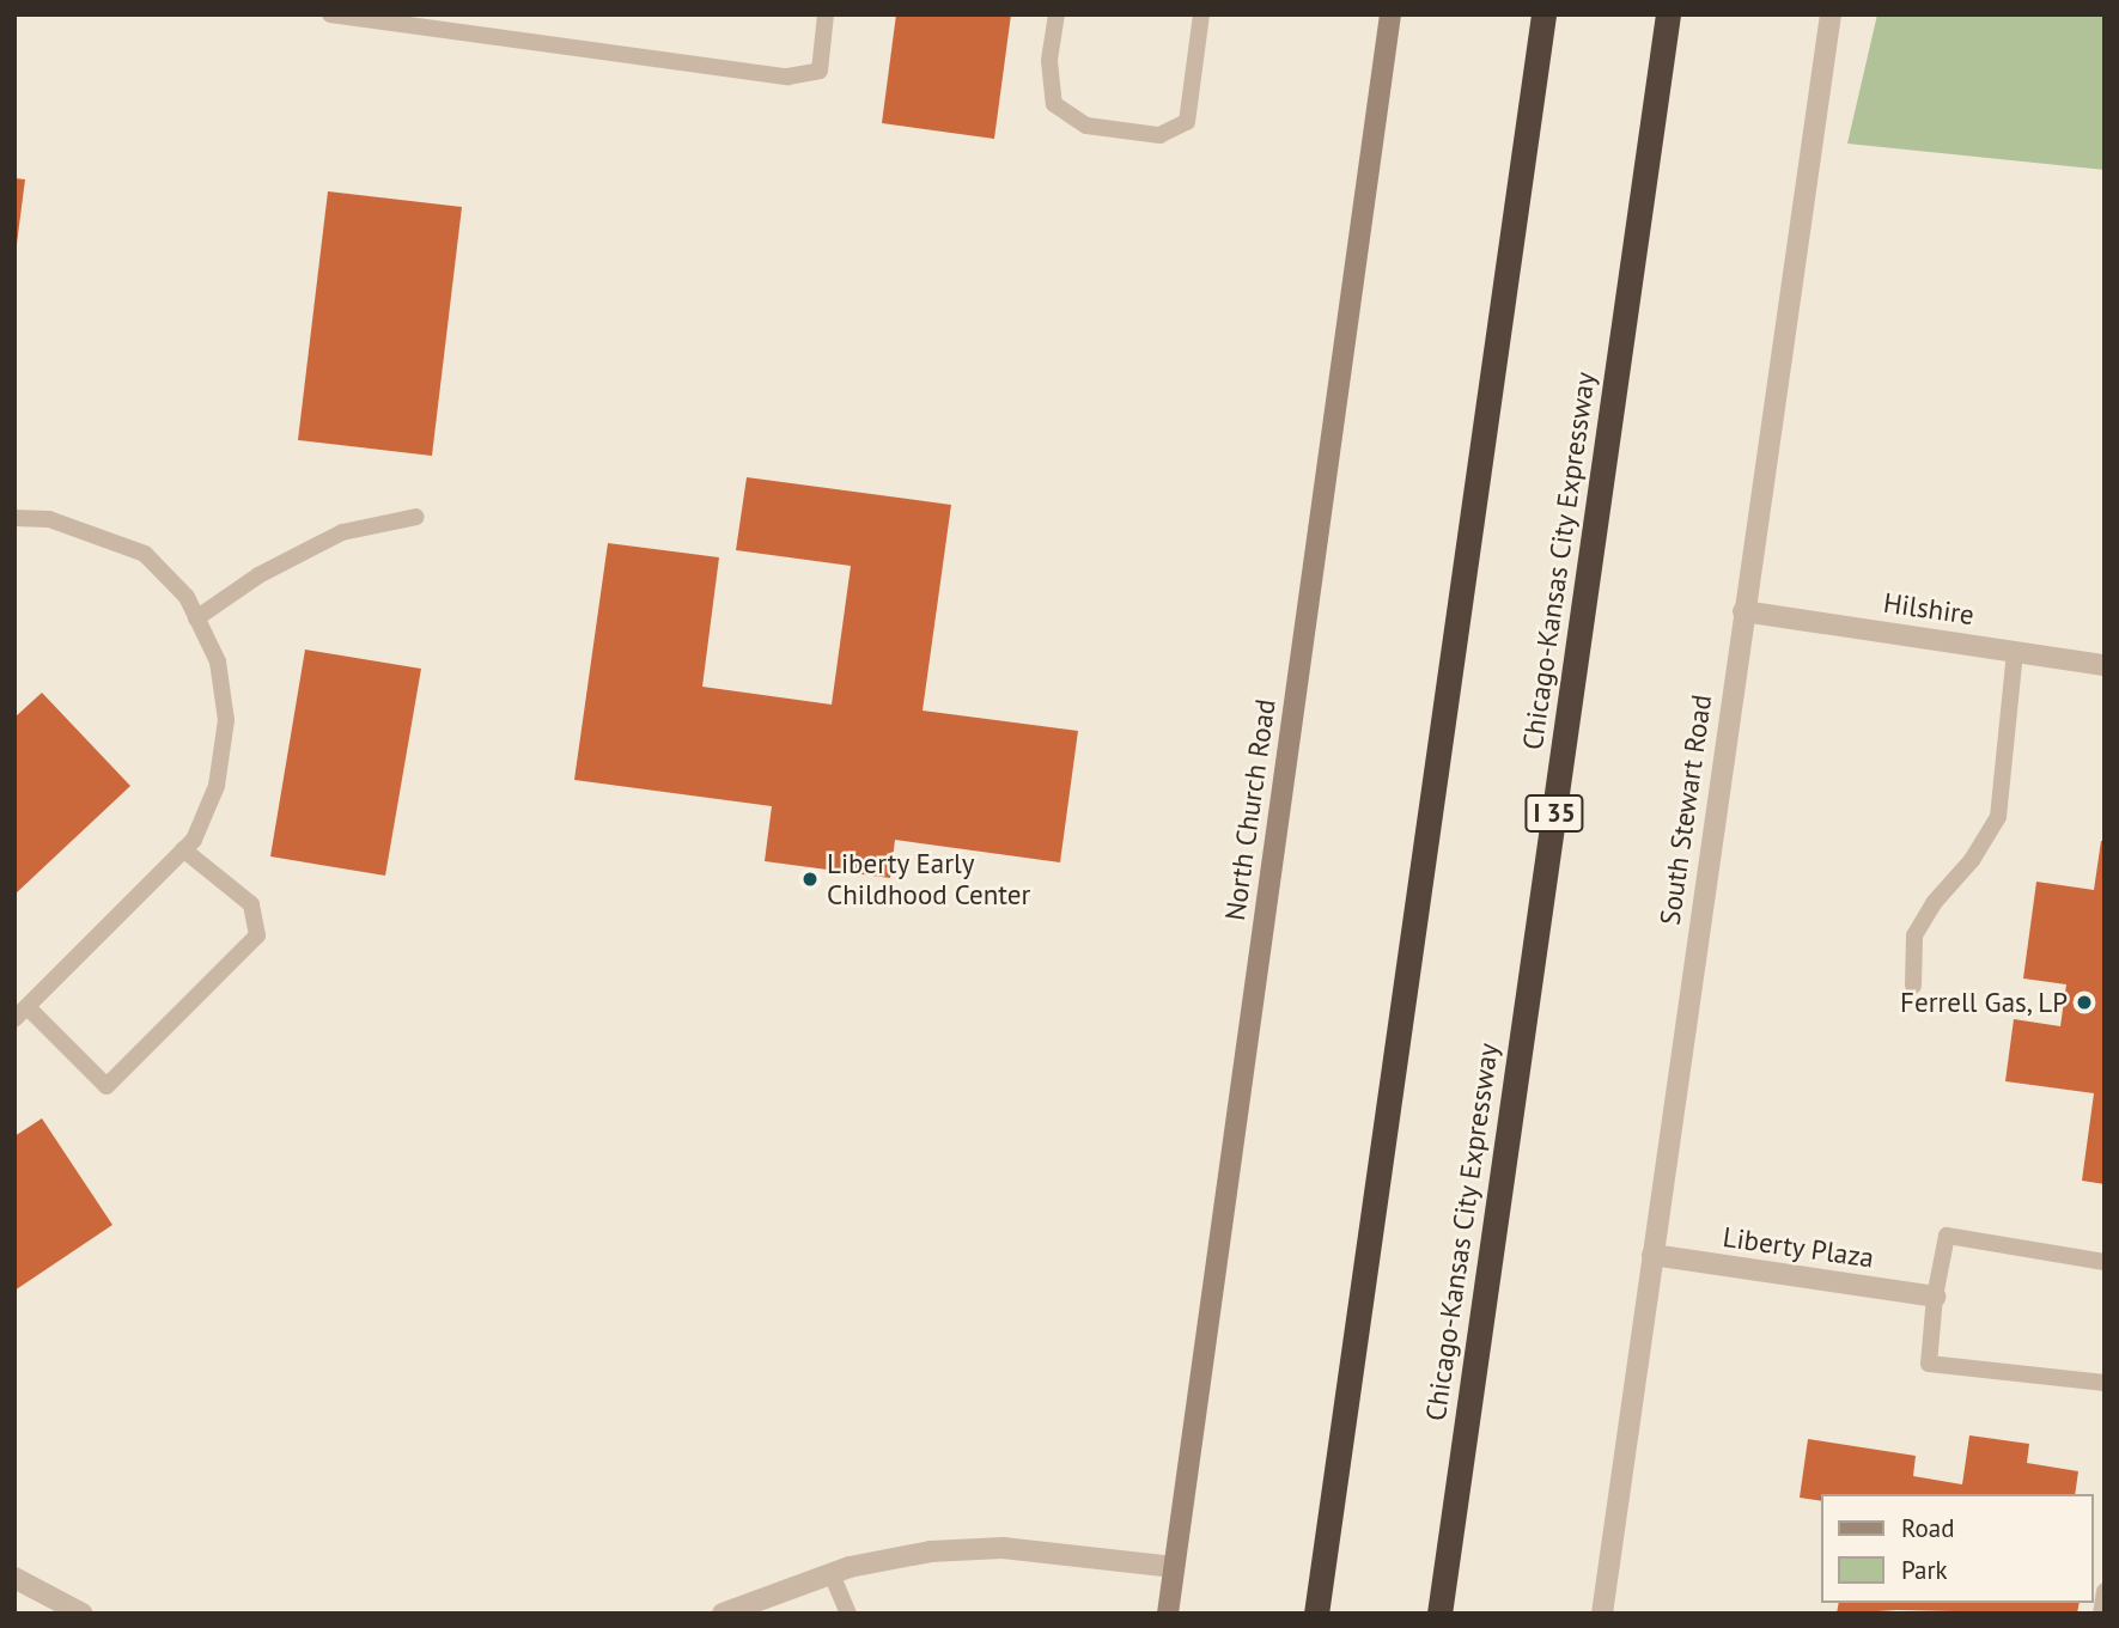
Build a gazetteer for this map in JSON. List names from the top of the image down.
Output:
{
  "streets": {
    "highway": ["Chicago-Kansas City Expressway", "I 35"],
    "main road": ["North Church Road"],
    "street": ["Hilshire", "South Stewart Road", "Liberty Plaza"]
  },
  "crossings": [
    ["Hilshire", "South Stewart Road"],
    ["South Stewart Road", "Liberty Plaza"]
  ],
  "places": ["Liberty Early Childhood Center", "Ferrell Gas, LP"],
  "legend": ["Road", "Park"]
}
